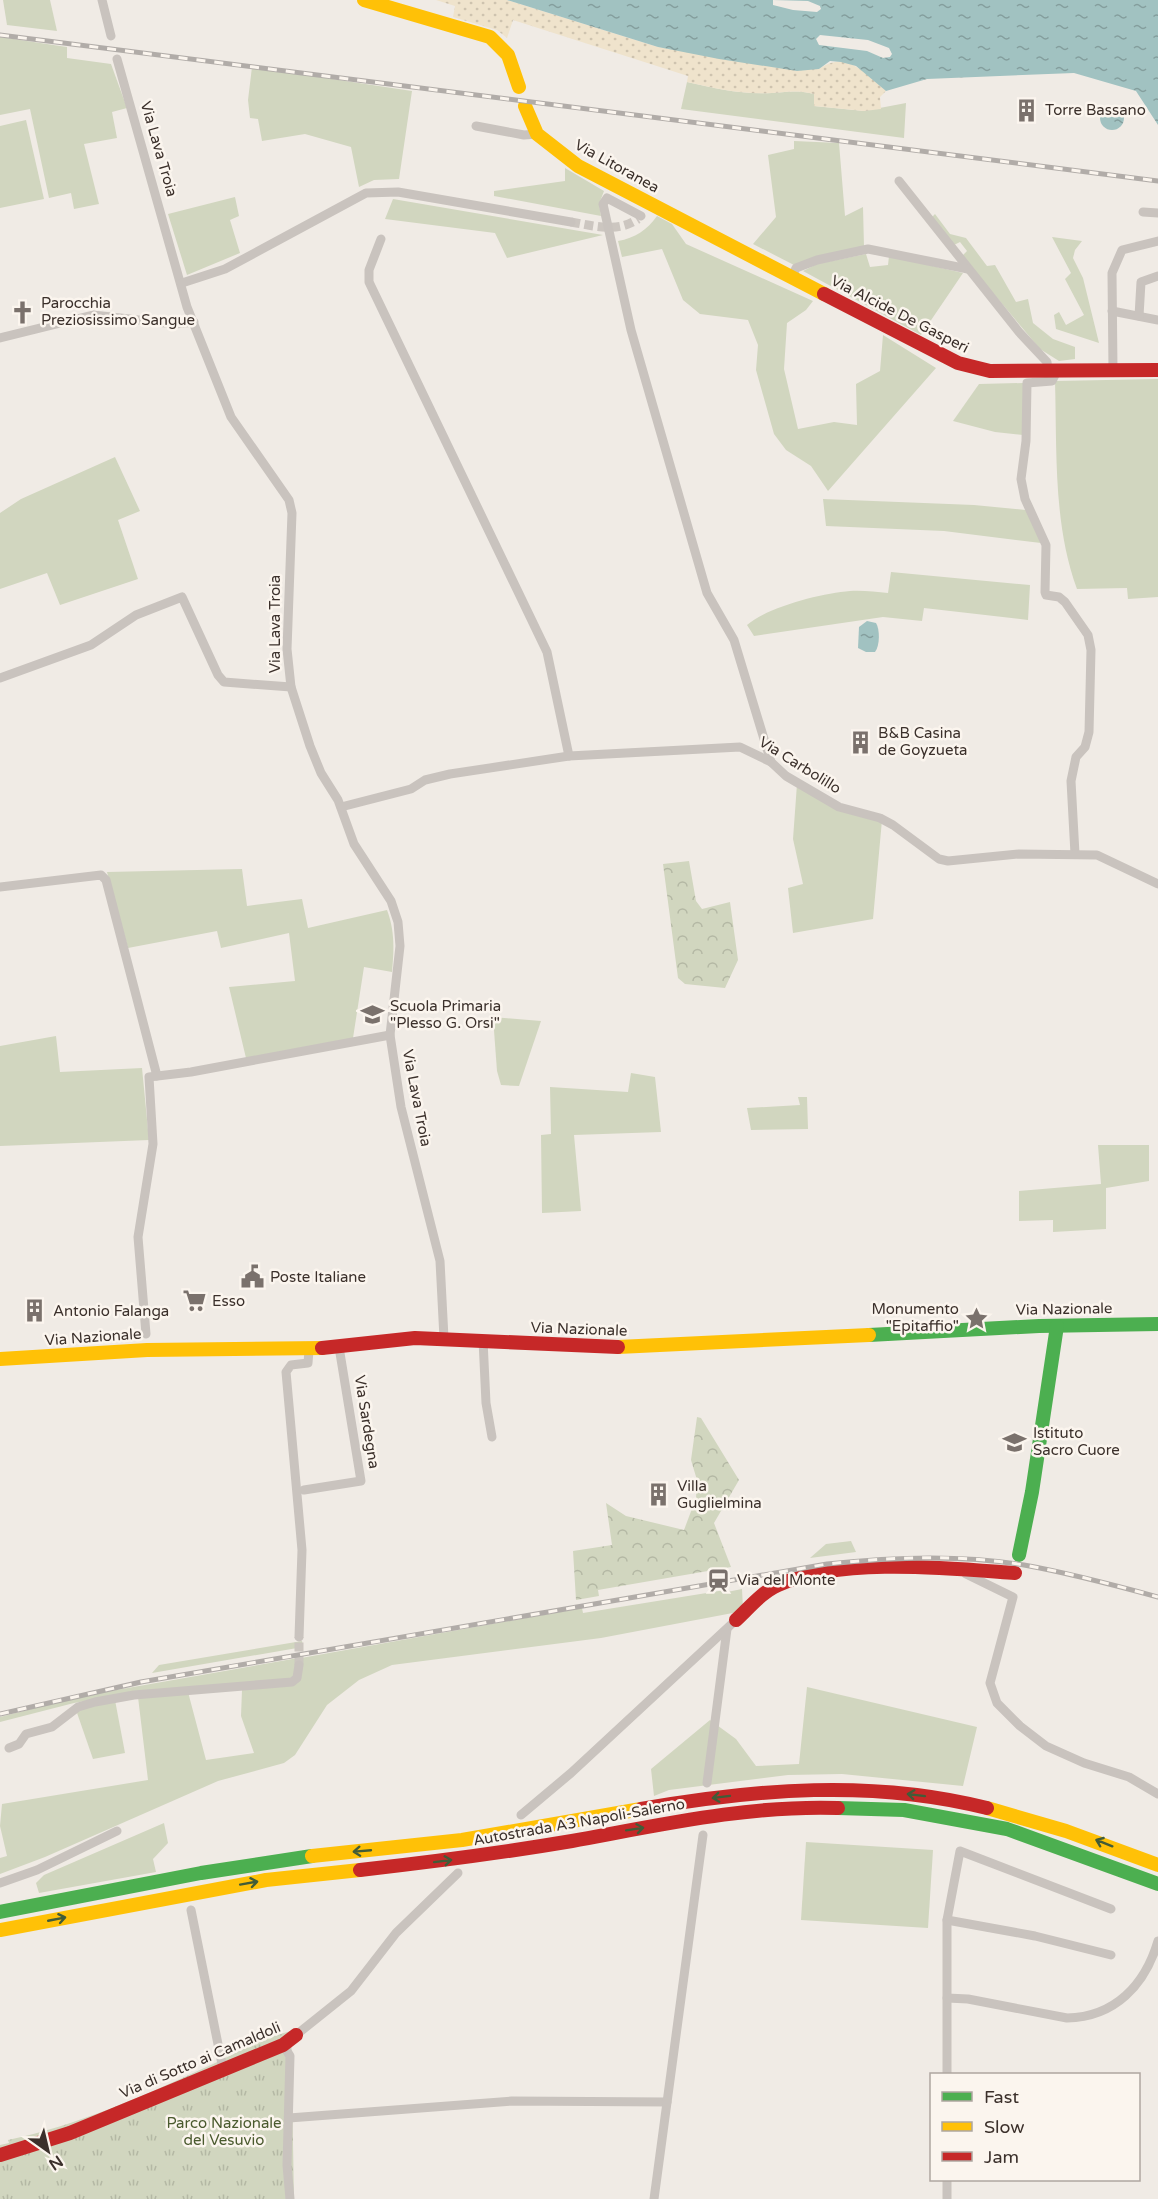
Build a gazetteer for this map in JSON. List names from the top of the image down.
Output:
{
  "streets": {
    "main road": [
      "Via Litoranea",
      "Via Alcide De Gasperi",
      "Via Nazionale",
      "Autostrada A3 Napoli-Salerno",
      "Via di Sotto ai Camaldoli"
    ],
    "street": ["Via Lava Troia", "Via Carbolillo", "Via Sardegna"]
  },
  "crossings": [
    ["Via Lava Troia", "Via Carbolillo"],
    ["Via Lava Troia", "Via Nazionale"],
    ["Via Litoranea", "Via Alcide De Gasperi"],
    ["Via Nazionale", "Via Sardegna"]
  ],
  "parks": ["Parco Nazionale del Vesuvio"],
  "places": {
    "building": [
      "Torre Bassano",
      "B&B Casina de Goyzueta",
      "Antonio Falanga",
      "Villa Guglielmina"
    ],
    "church": ["Parocchia Preziosissimo Sangue"],
    "school or university": ["Scuola Primaria \"Plesso G. Orsi\"", "Istituto Sacro Cuore"],
    "public building": ["Poste Italiane"],
    "supermarket": ["Esso"],
    "place": ["Monumento \"Epitaffio\""],
    "station": ["Via del Monte"]
  },
  "legend": ["Fast", "Slow", "Jam"],
  "north": "bottom right"
}
